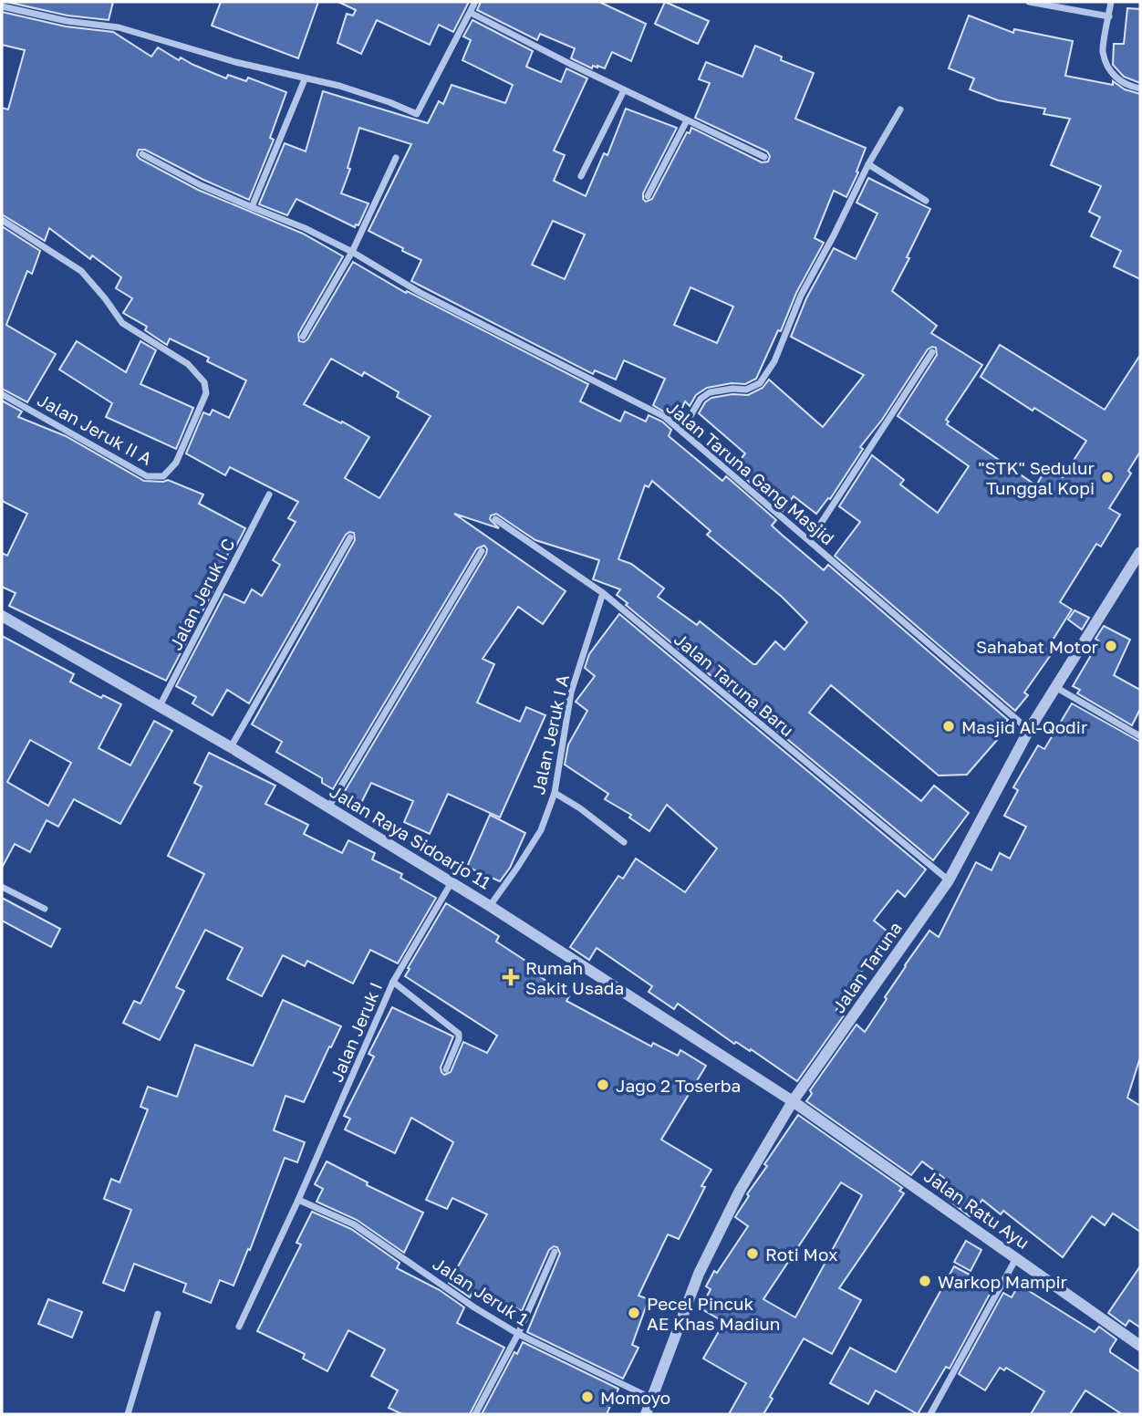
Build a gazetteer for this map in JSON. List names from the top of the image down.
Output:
{
  "streets": {
    "street": [
      "Jalan Jeruk II A",
      "Jalan Taruna Gang Masjid",
      "Jalan Jeruk I C",
      "Jalan Taruna Baru",
      "Jalan Jeruk I A",
      "Jalan Raya Sidoarjo 11",
      "Jalan Taruna",
      "Jalan Jeruk I",
      "Jalan Ratu Ayu",
      "Jalan Jeruk 1"
    ]
  },
  "crossings": [
    ["Jalan Taruna Gang Masjid", "Jalan Taruna"],
    ["Jalan Jeruk I C", "Jalan Raya Sidoarjo 11"],
    ["Jalan Taruna Baru", "Jalan Jeruk I A"],
    ["Jalan Taruna Baru", "Jalan Taruna"],
    ["Jalan Jeruk I A", "Jalan Raya Sidoarjo 11"],
    ["Jalan Raya Sidoarjo 11", "Jalan Taruna"],
    ["Jalan Raya Sidoarjo 11", "Jalan Jeruk I"],
    ["Jalan Raya Sidoarjo 11", "Jalan Ratu Ayu"],
    ["Jalan Taruna", "Jalan Ratu Ayu"],
    ["Jalan Taruna", "Jalan Jeruk 1"],
    ["Jalan Jeruk I", "Jalan Jeruk 1"]
  ],
  "places": {
    "other": [
      "\"STK\" Sedulur Tunggal Kopi",
      "Sahabat Motor",
      "Masjid Al-Qodir",
      "Jago 2 Toserba",
      "Roti Mox",
      "Warkop Mampir",
      "Pecel Pincuk AE Khas Madiun",
      "Momoyo"
    ],
    "health": ["Rumah Sakit Usada"]
  }
}
